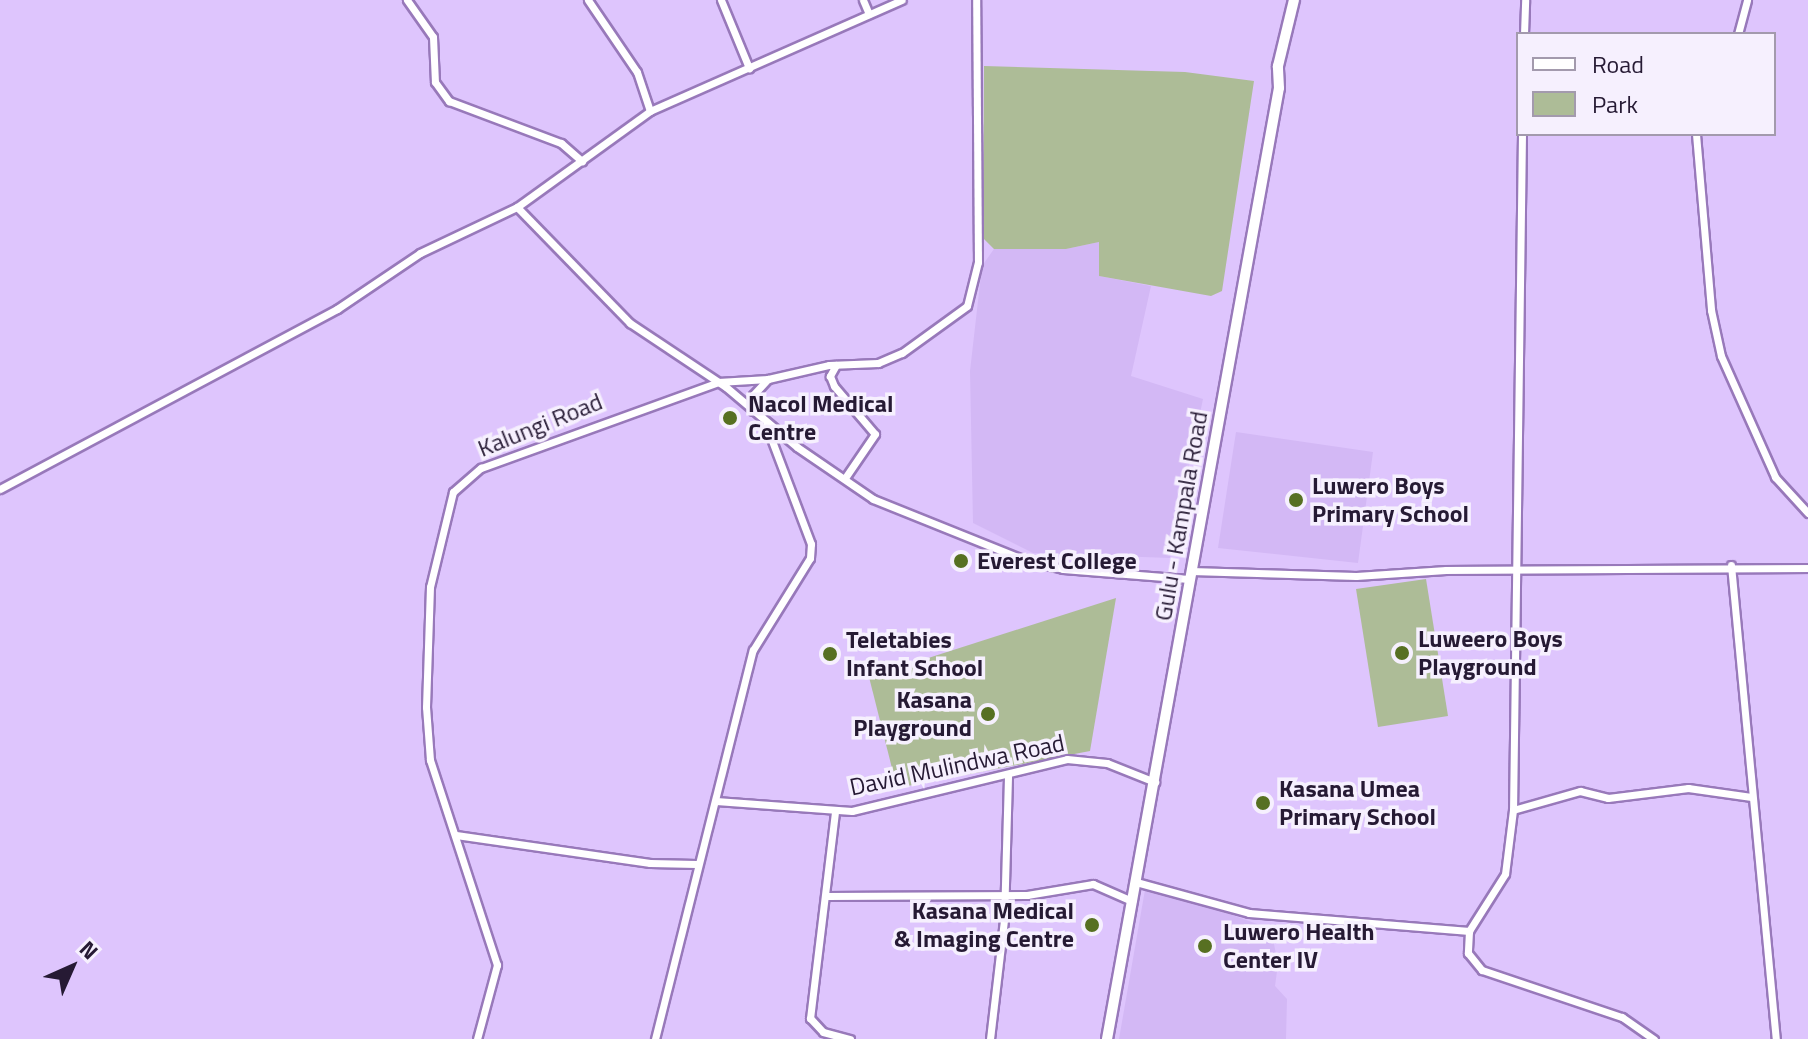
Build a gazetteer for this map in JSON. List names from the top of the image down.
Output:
{
  "streets": {
    "main road": ["Gulu - Kampala Road"],
    "street": ["Kalungi Road", "David Mulindwa Road"]
  },
  "crossings": [
    ["Gulu - Kampala Road", "David Mulindwa Road"]
  ],
  "places": [
    "Nacol Medical Centre",
    "Luwero Boys Primary School",
    "Everest College",
    "Luweero Boys Playground",
    "Teletabies Infant School",
    "Kasana Playground",
    "Kasana Umea Primary School",
    "Kasana Medical & Imaging Centre",
    "Luwero Health Center IV"
  ],
  "legend": ["Road", "Park"],
  "north": "top right"
}
